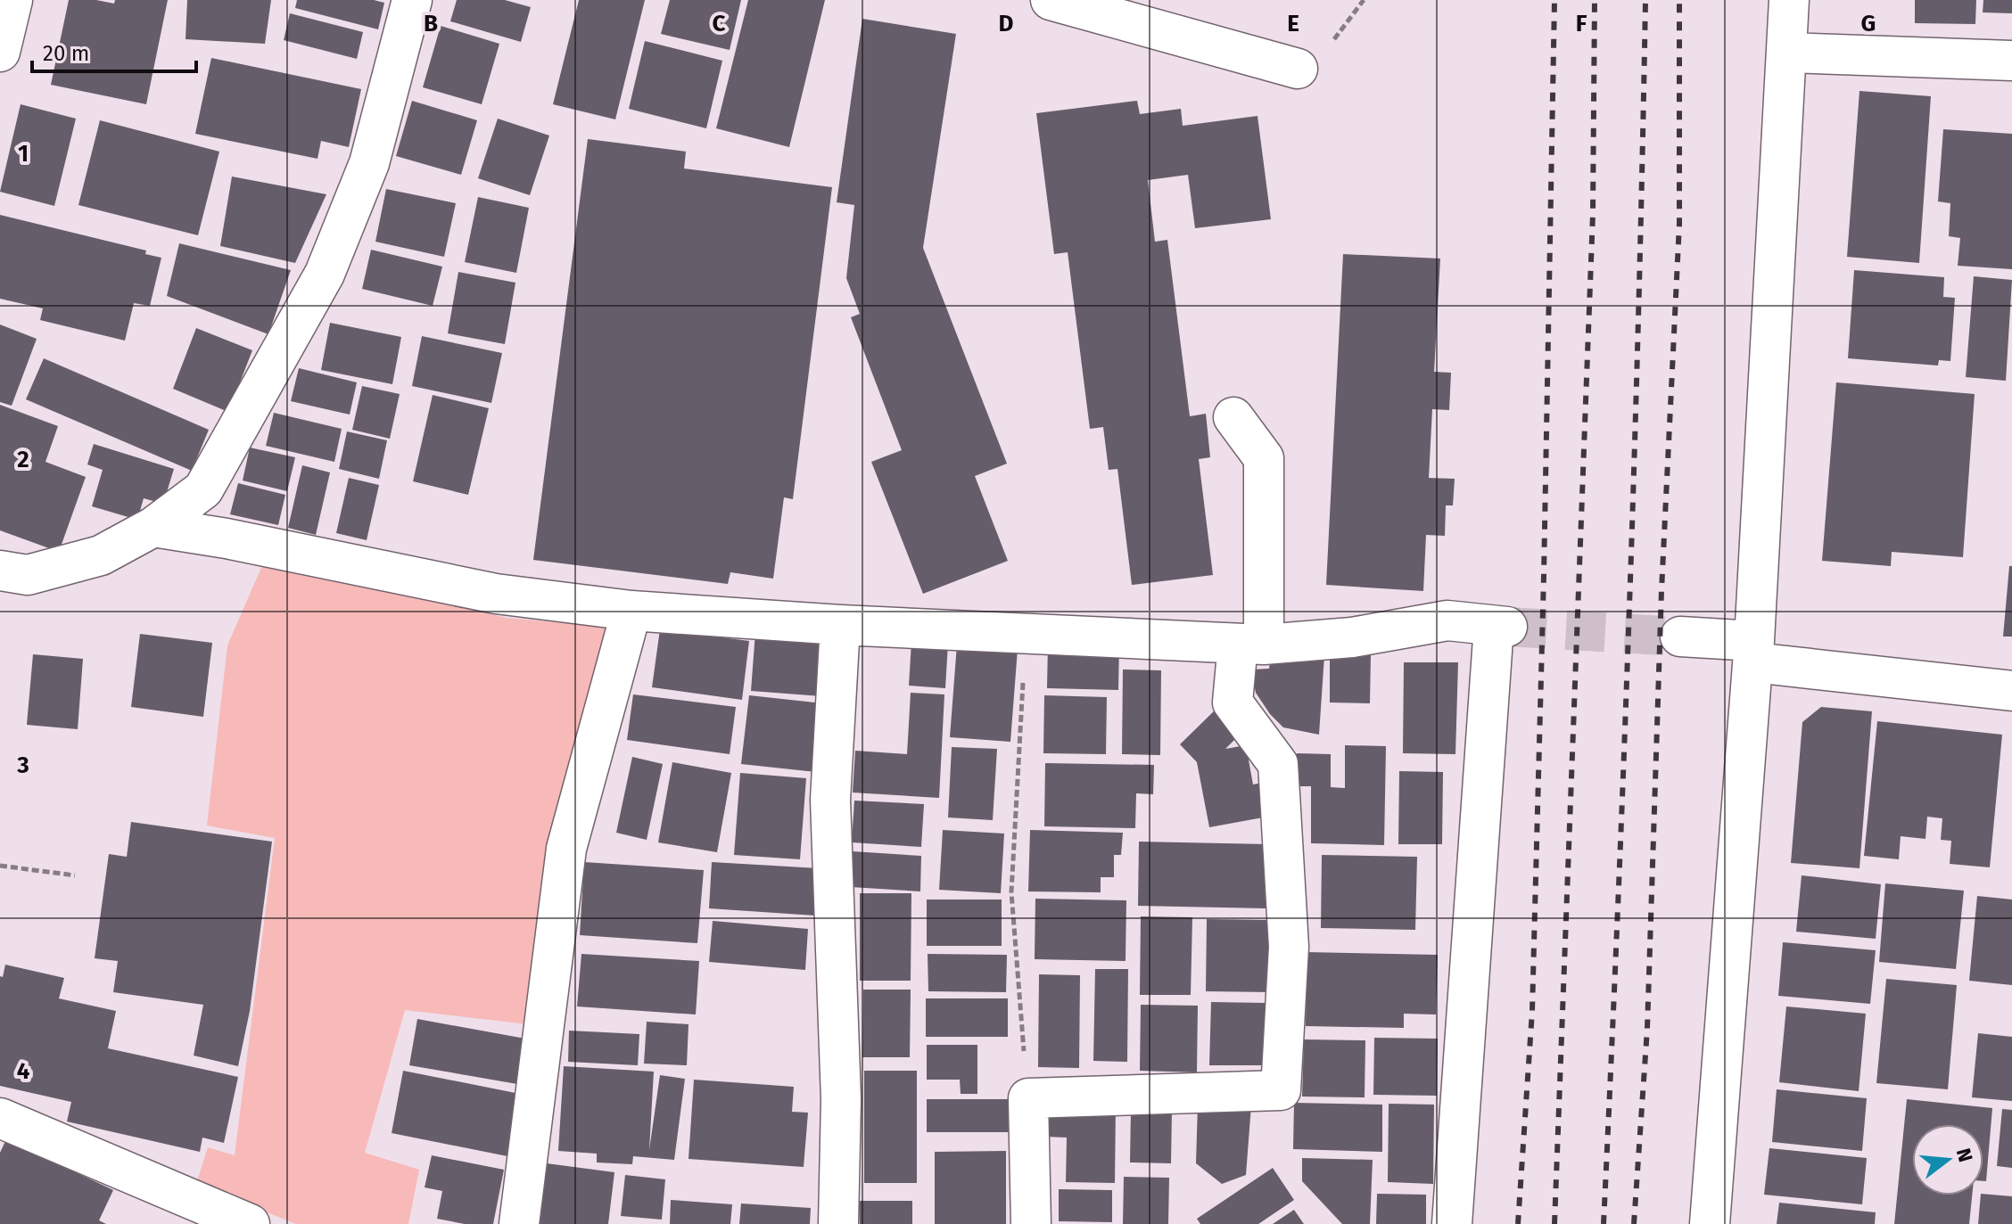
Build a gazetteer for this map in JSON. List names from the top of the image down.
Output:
{
  "scale_bar": "20 m",
  "north": "right",
  "grid": {
    "columns": [
      "B",
      "C",
      "D",
      "E",
      "F",
      "G"
    ],
    "rows": [
      "1",
      "2",
      "3",
      "4"
    ]
  }
}
